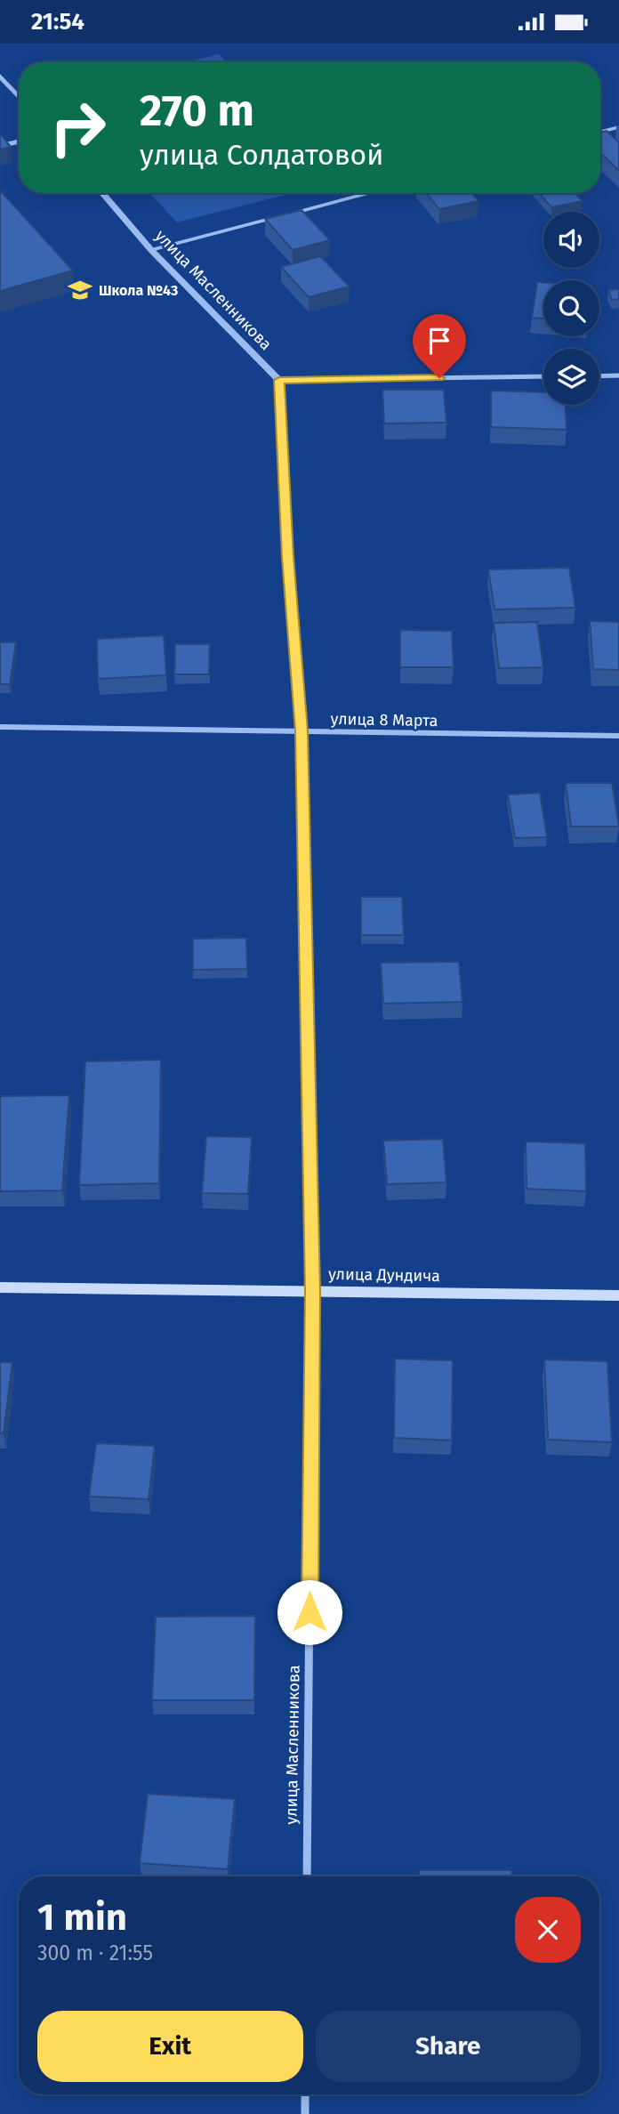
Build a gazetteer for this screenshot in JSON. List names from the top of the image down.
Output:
{
  "streets": {
    "main road": ["улица Дундича"],
    "street": ["улица Масленникова", "улица 8 Марта"]
  },
  "crossings": [
    ["улица Масленникова", "улица 8 Марта"],
    ["улица Масленникова", "улица Дундича"]
  ],
  "places": {
    "school or university": ["Школа №43"]
  },
  "page": {
    "status": "21:54",
    "turn": ["270 m", "улица Солдатовой"],
    "heading": ["1 min", "300 m · 21:55"],
    "buttons": ["Exit", "Share"]
  }
}
